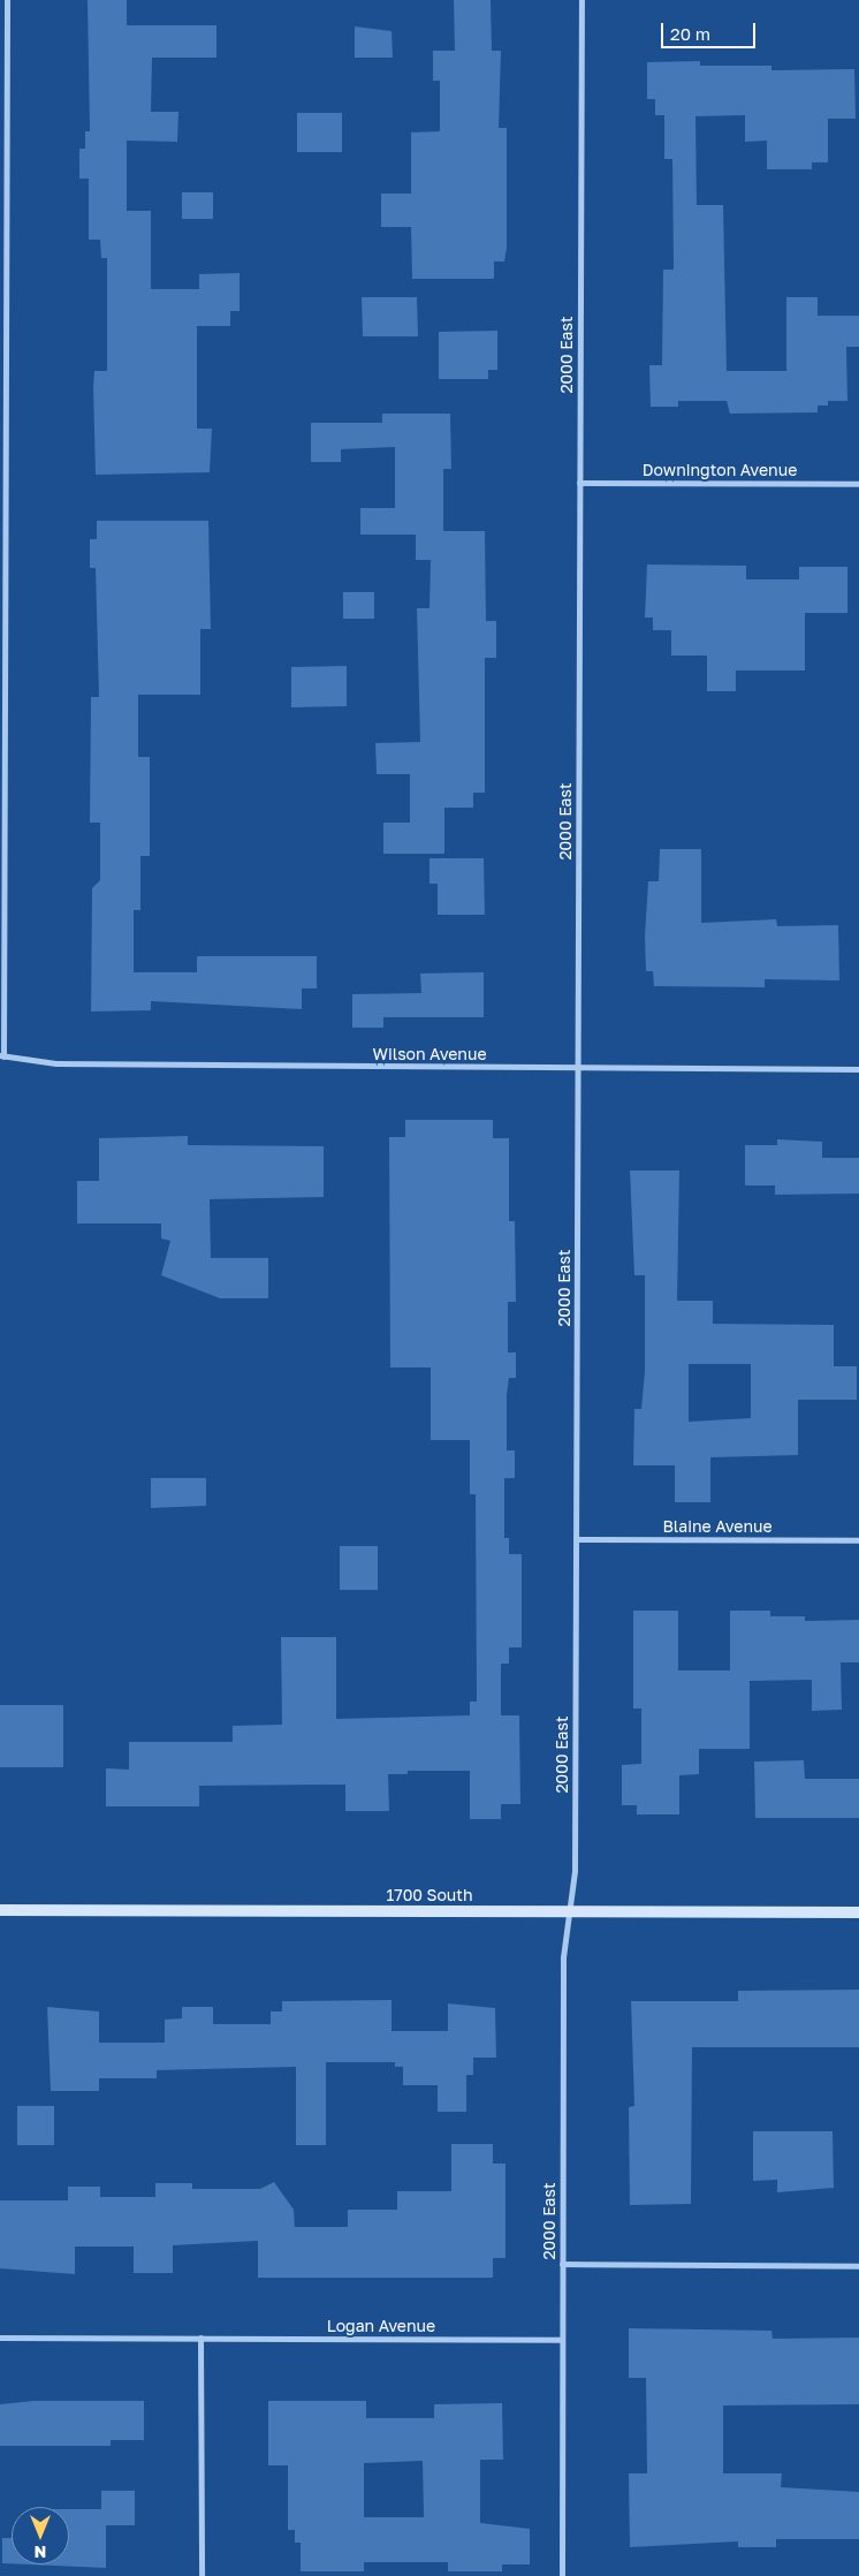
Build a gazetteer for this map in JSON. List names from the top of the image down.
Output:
{
  "streets": {
    "street": [
      "2000 East",
      "Downington Avenue",
      "Wilson Avenue",
      "Blaine Avenue",
      "1700 South",
      "Logan Avenue"
    ]
  },
  "crossings": [
    ["2000 East", "Downington Avenue"],
    ["2000 East", "Wilson Avenue"],
    ["2000 East", "Blaine Avenue"],
    ["2000 East", "1700 South"],
    ["2000 East", "Logan Avenue"]
  ],
  "scale_bar": "20 m",
  "north": "bottom"
}
